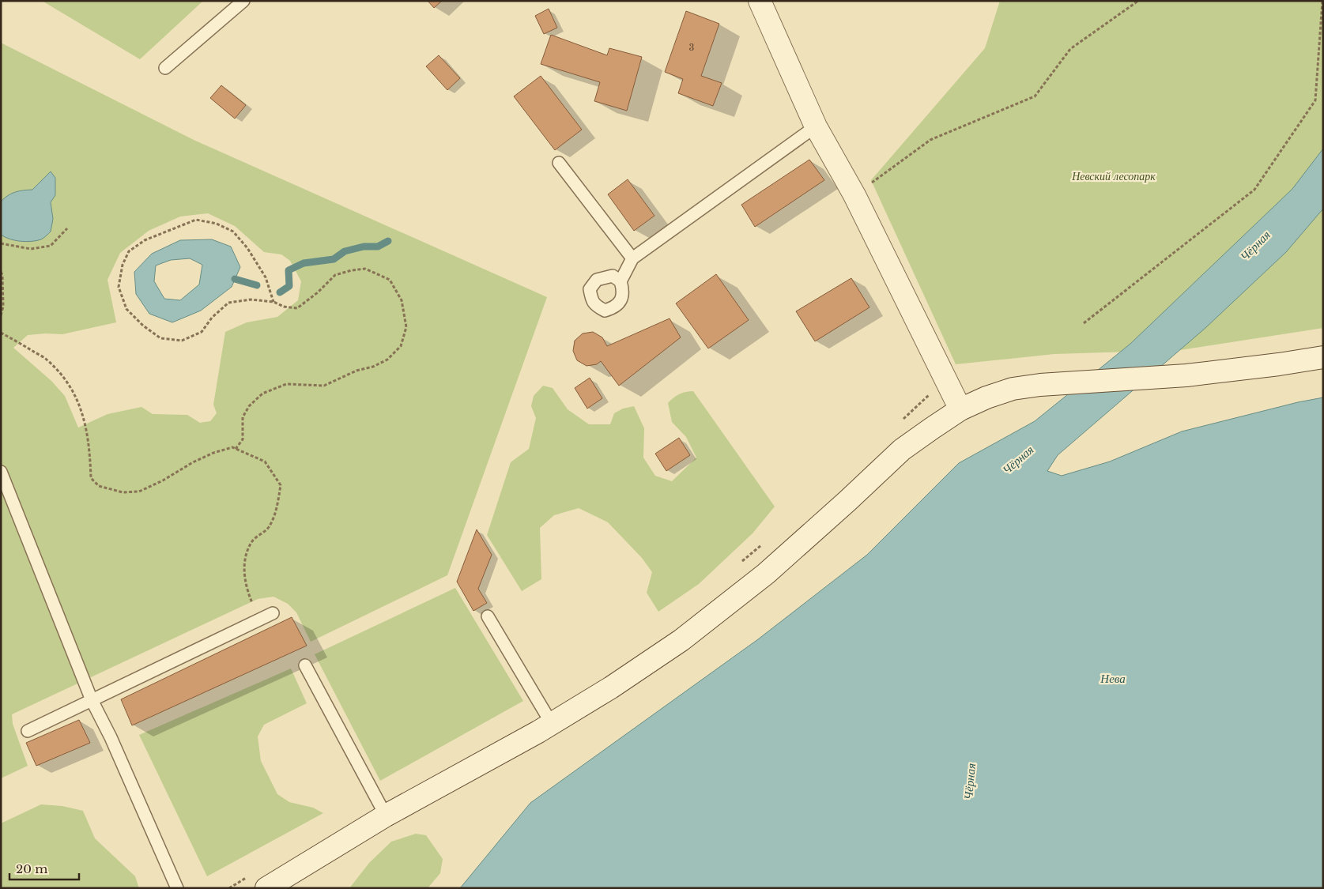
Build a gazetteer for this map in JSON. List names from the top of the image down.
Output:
{
  "water": ["Чёрная", "Нева"],
  "parks": ["Невский лесопарк"],
  "house_numbers": ["3"],
  "scale_bar": "20 m"
}
